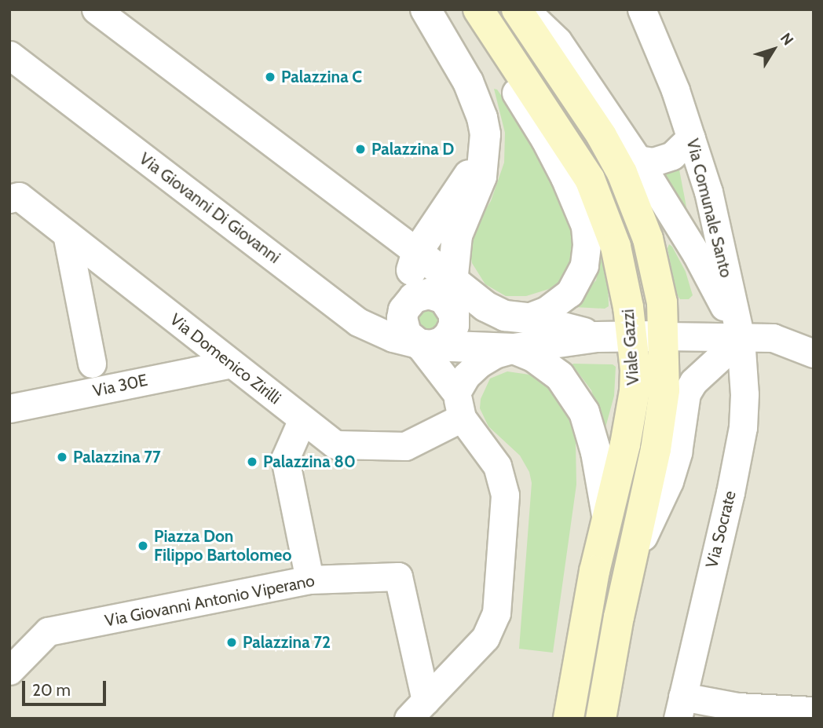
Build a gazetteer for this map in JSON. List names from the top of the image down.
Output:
{
  "streets": {
    "main road": ["Viale Gazzi"],
    "street": [
      "Via Giovanni Di Giovanni",
      "Via Comunale Santo",
      "Via Domenico Zirilli",
      "Via 30E",
      "Via Socrate",
      "Via Giovanni Antonio Viperano"
    ]
  },
  "crossings": [
    ["Via Comunale Santo", "Via Socrate"],
    ["Via Domenico Zirilli", "Via 30E"]
  ],
  "places": [
    "Palazzina C",
    "Palazzina D",
    "Palazzina 77",
    "Palazzina 80",
    "Piazza Don Filippo Bartolomeo",
    "Palazzina 72"
  ],
  "scale_bar": "20 m",
  "north": "top right"
}
